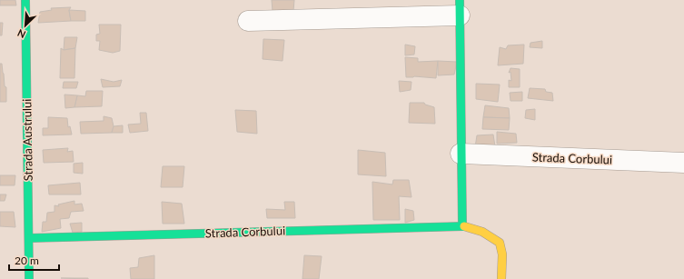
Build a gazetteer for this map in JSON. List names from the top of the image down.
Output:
{
  "streets": {
    "street": ["Strada Austrului", "Strada Corbului"]
  },
  "crossings": [
    ["Strada Austrului", "Strada Corbului"]
  ],
  "scale_bar": "20 m",
  "north": "bottom left"
}
